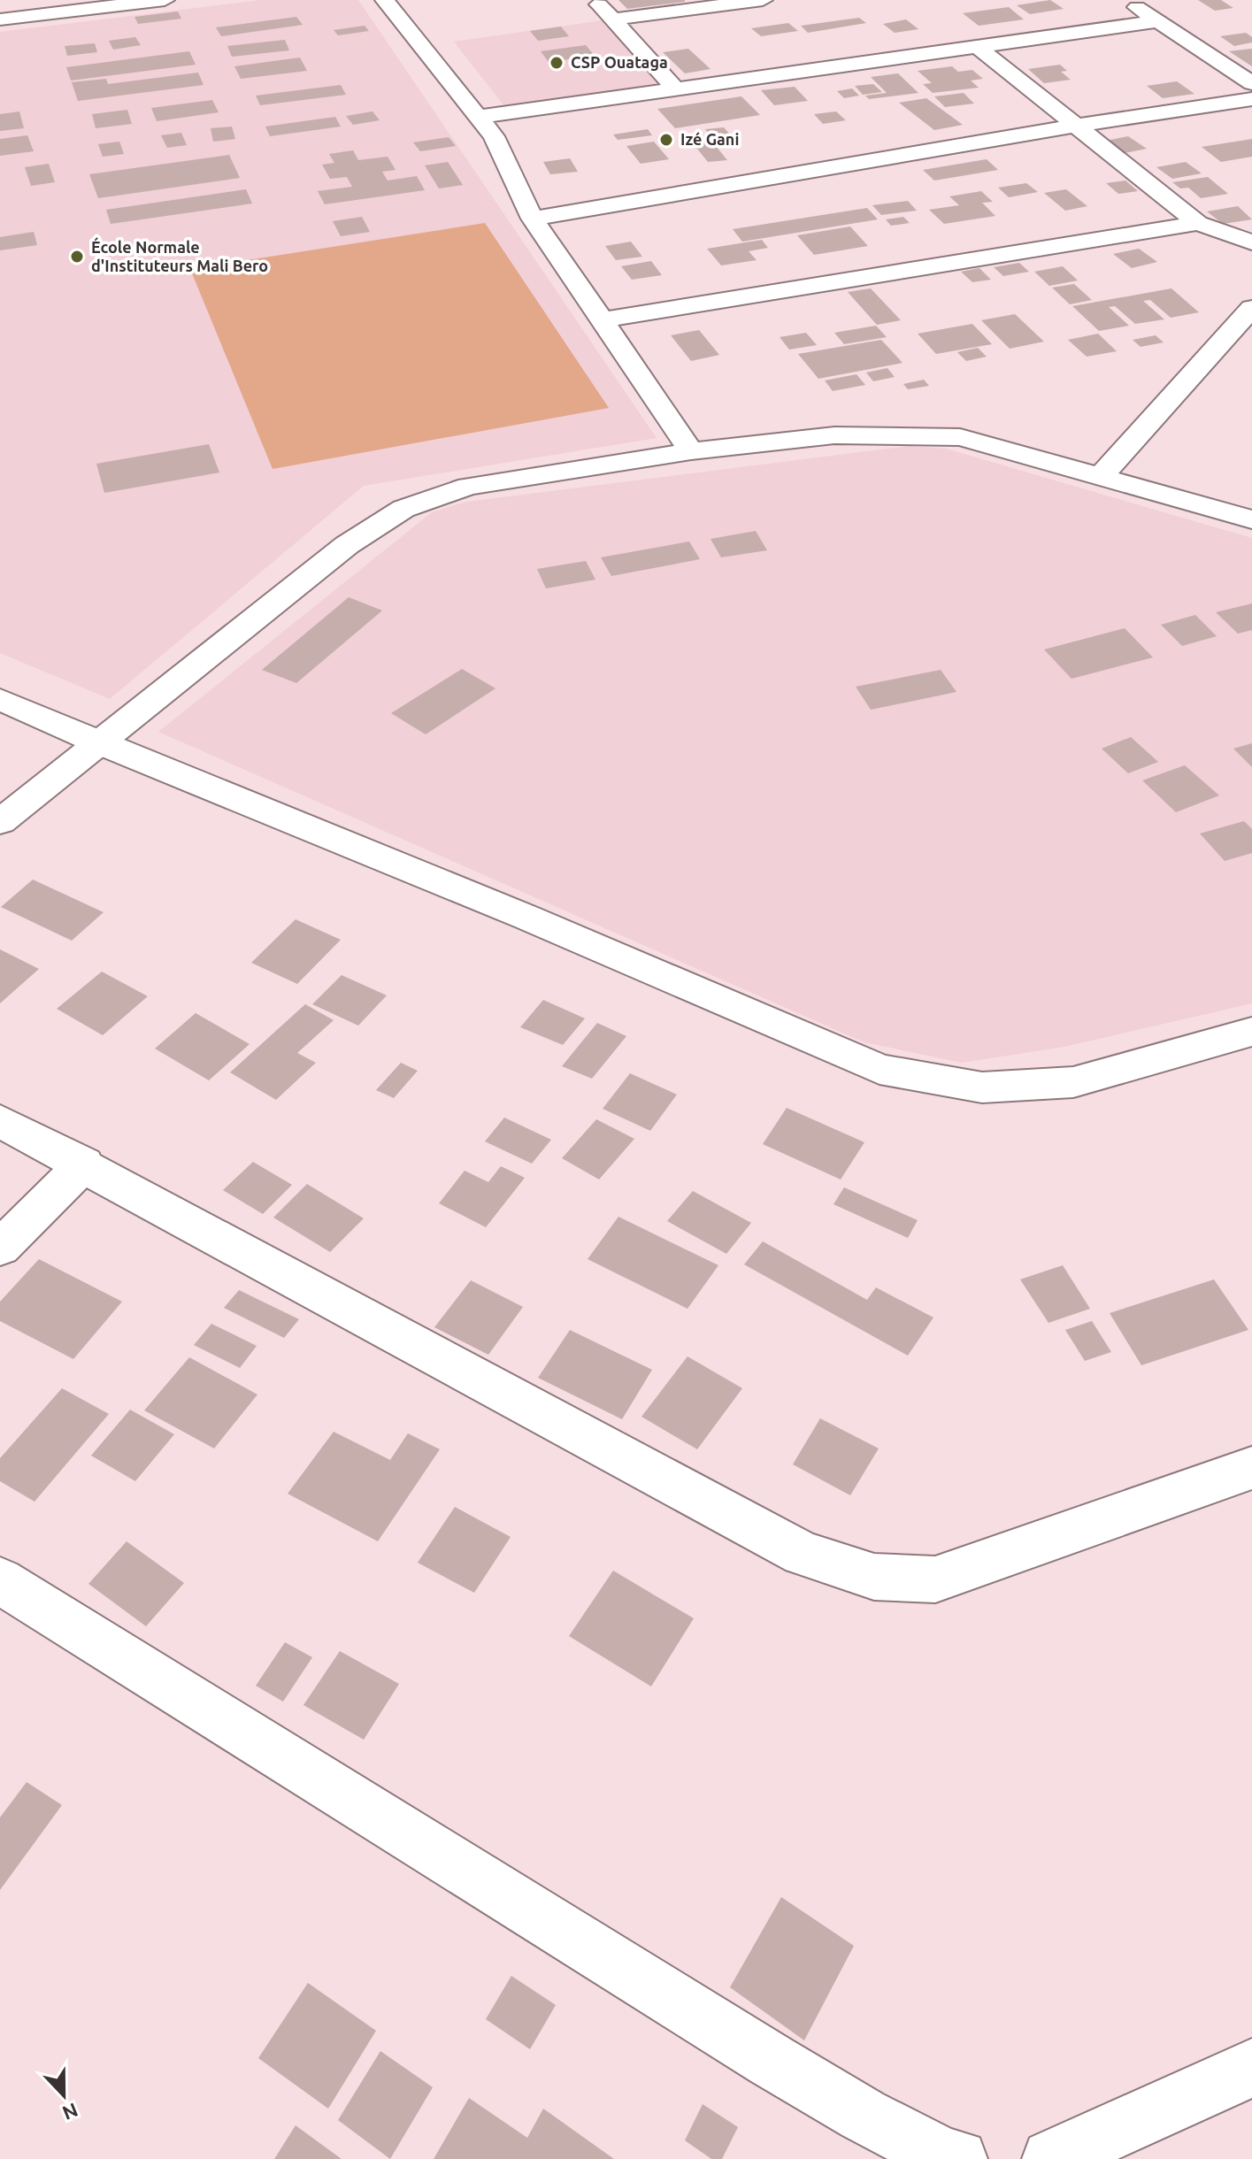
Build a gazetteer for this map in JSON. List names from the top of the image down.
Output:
{
  "places": ["CSP Ouataga", "Izé Gani", "École Normale d'Instituteurs Mali Bero"],
  "north": "bottom"
}
